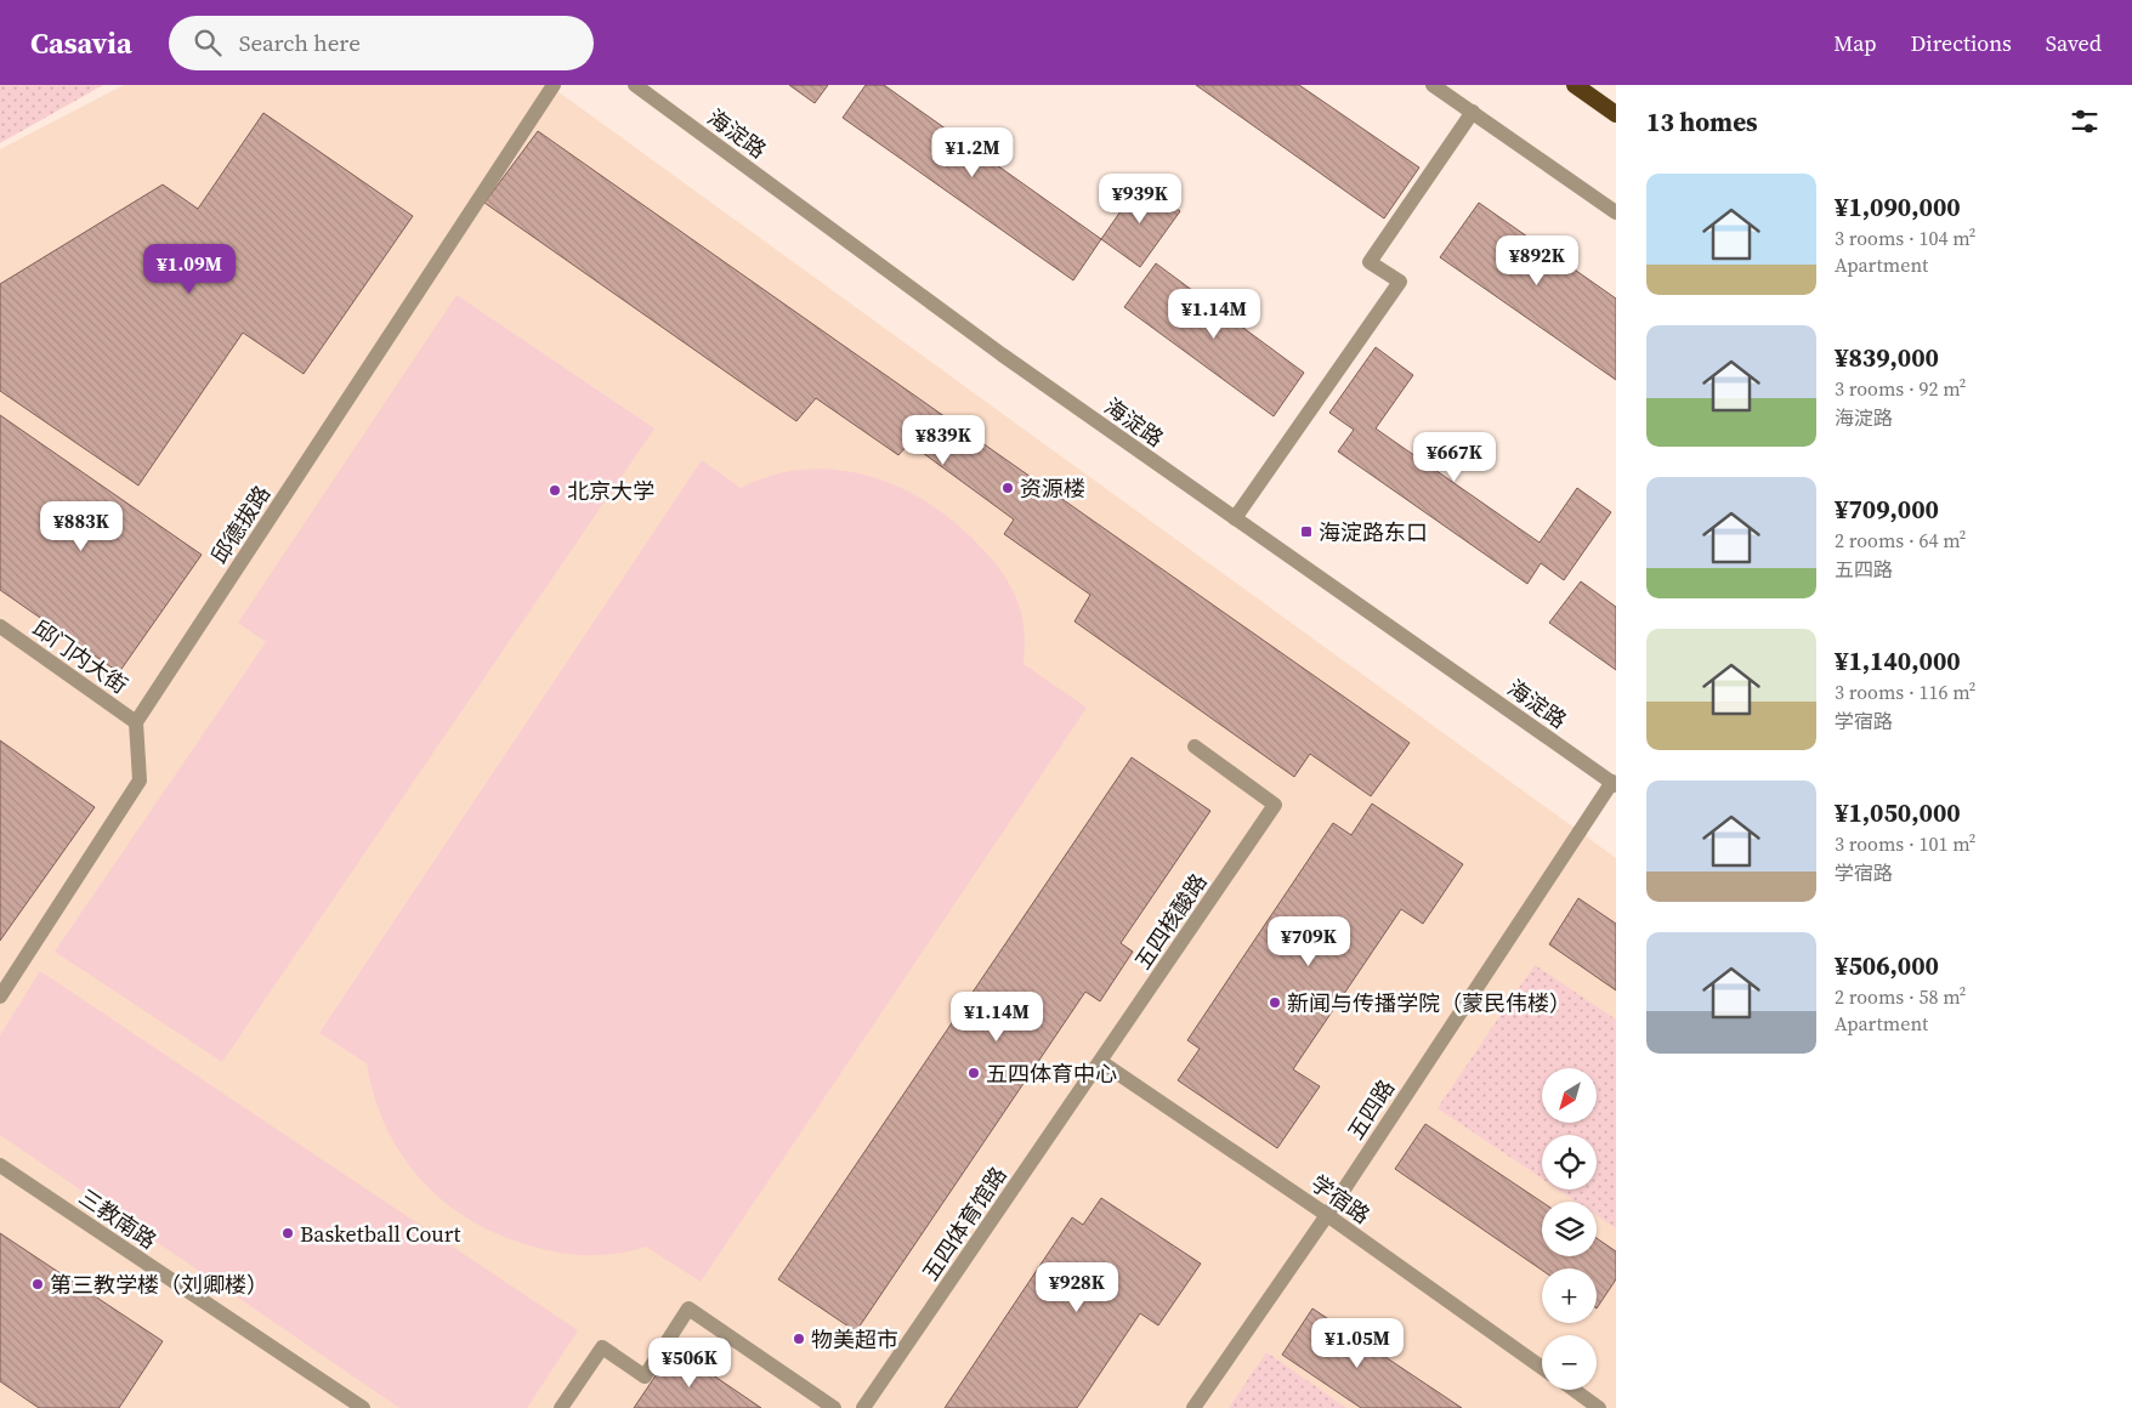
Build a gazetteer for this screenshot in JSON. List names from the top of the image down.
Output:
{
  "streets": {
    "street": [
      "海淀路",
      "邱德拔路",
      "邱门内大街",
      "五四核酸路",
      "五四路",
      "学宿路",
      "三教南路",
      "五四体育馆路"
    ]
  },
  "crossings": [
    ["海淀路", "五四路"],
    ["邱德拔路", "邱门内大街"],
    ["五四核酸路", "学宿路"],
    ["五四核酸路", "五四体育馆路"],
    ["五四路", "学宿路"],
    ["学宿路", "五四体育馆路"]
  ],
  "places": {
    "other": [
      "资源楼",
      "北京大学",
      "新闻与传播学院（蒙民伟楼）",
      "五四体育中心",
      "Basketball Court",
      "第三教学楼（刘卿楼）",
      "物美超市"
    ],
    "transit": ["海淀路东口"]
  },
  "north": "bottom left",
  "page": {
    "header": "Casavia",
    "search": "Search here",
    "nav": ["Map", "Directions", "Saved"],
    "heading": "13 homes",
    "price": [
      "¥1.2M",
      "¥939K",
      "¥892K",
      "¥1.09M",
      "¥1.14M",
      "¥839K",
      "¥667K",
      "¥883K",
      "¥709K",
      "¥1.14M",
      "¥928K",
      "¥1.05M",
      "¥506K"
    ],
    "list": [
      {
        "name": "¥1,090,000",
        "note": "3 rooms · 104 m² · Apartment"
      },
      {
        "name": "¥839,000",
        "note": "3 rooms · 92 m² · 海淀路"
      },
      {
        "name": "¥709,000",
        "note": "2 rooms · 64 m² · 五四路"
      },
      {
        "name": "¥1,140,000",
        "note": "3 rooms · 116 m² · 学宿路"
      },
      {
        "name": "¥1,050,000",
        "note": "3 rooms · 101 m² · 学宿路"
      },
      {
        "name": "¥506,000",
        "note": "2 rooms · 58 m² · Apartment"
      }
    ],
    "map_buttons": ["+", "−"]
  }
}
